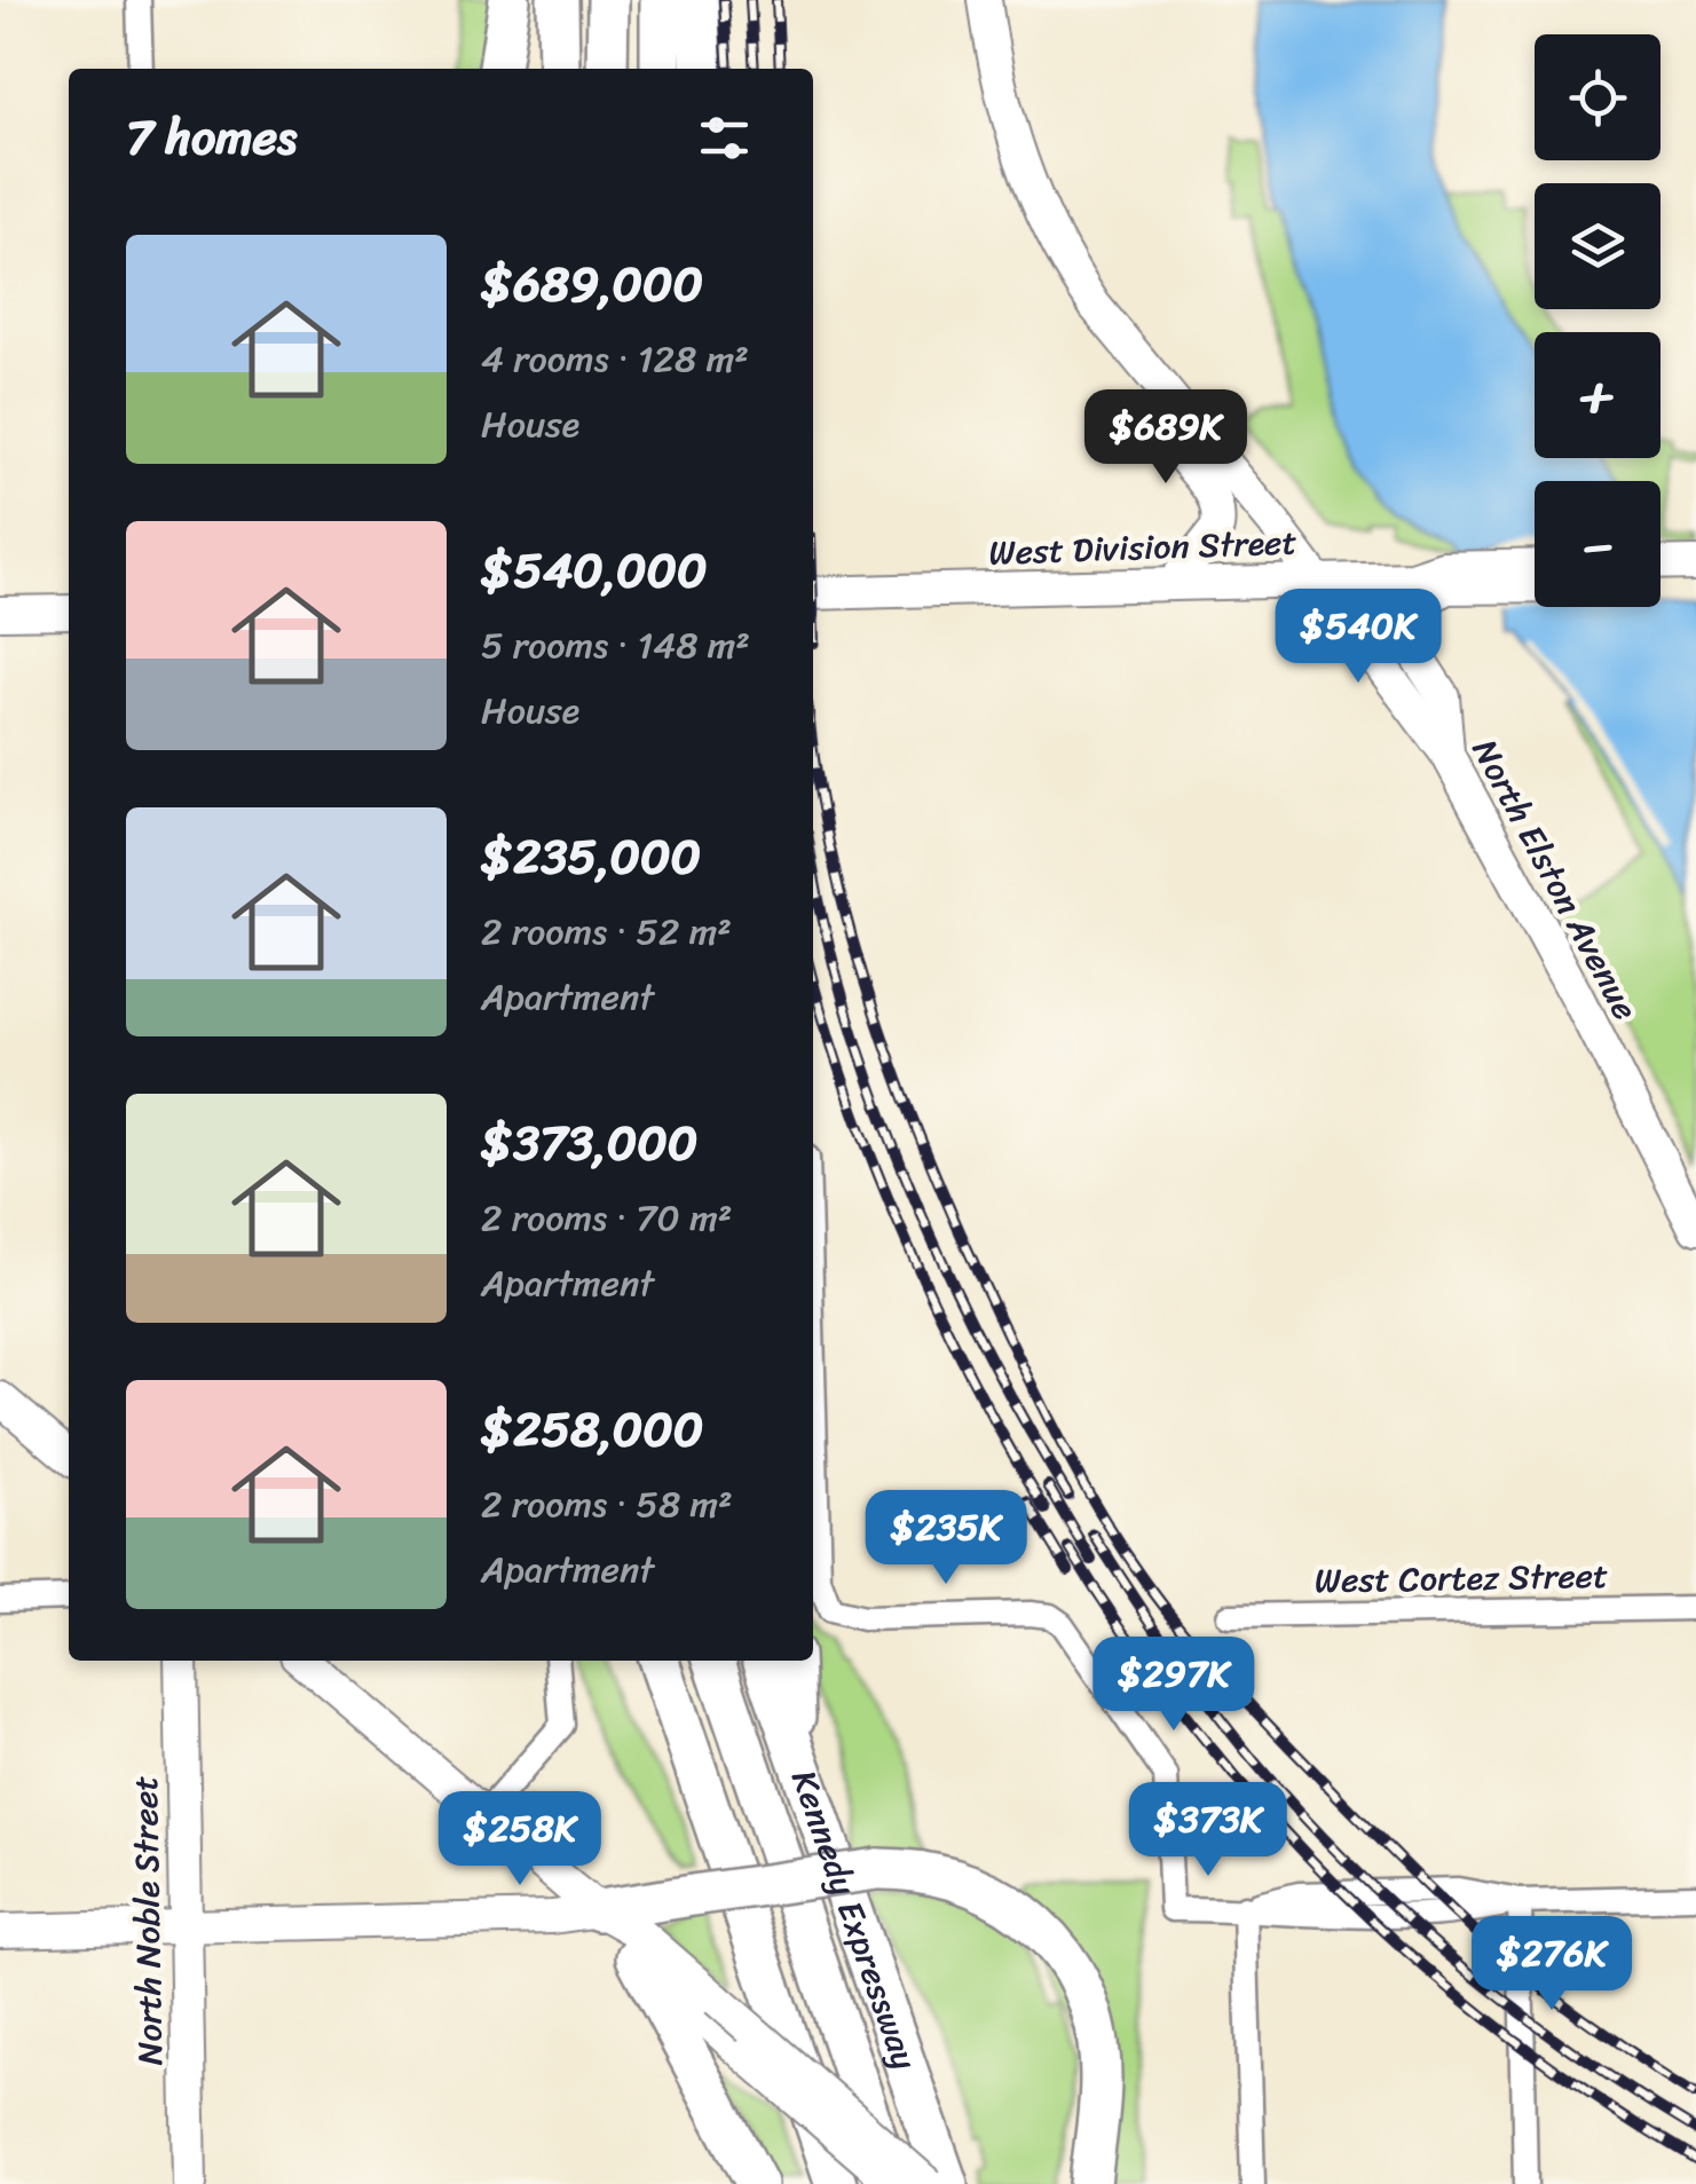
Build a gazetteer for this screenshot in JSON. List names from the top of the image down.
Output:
{
  "streets": {
    "highway": ["Kennedy Expressway"],
    "main road": ["West Division Street", "North Elston Avenue", "North Noble Street"],
    "street": ["West Cortez Street"]
  },
  "crossings": [
    ["West Division Street", "North Elston Avenue"]
  ],
  "page": {
    "map_buttons": ["+", "−"],
    "heading": "7 homes",
    "list": [
      {
        "name": "$689,000",
        "note": "4 rooms · 128 m² · House"
      },
      {
        "name": "$540,000",
        "note": "5 rooms · 148 m² · House"
      },
      {
        "name": "$235,000",
        "note": "2 rooms · 52 m² · Apartment"
      },
      {
        "name": "$373,000",
        "note": "2 rooms · 70 m² · Apartment"
      },
      {
        "name": "$258,000",
        "note": "2 rooms · 58 m² · Apartment"
      }
    ],
    "price": [
      "$689K",
      "$540K",
      "$235K",
      "$297K",
      "$373K",
      "$258K",
      "$276K"
    ]
  }
}
